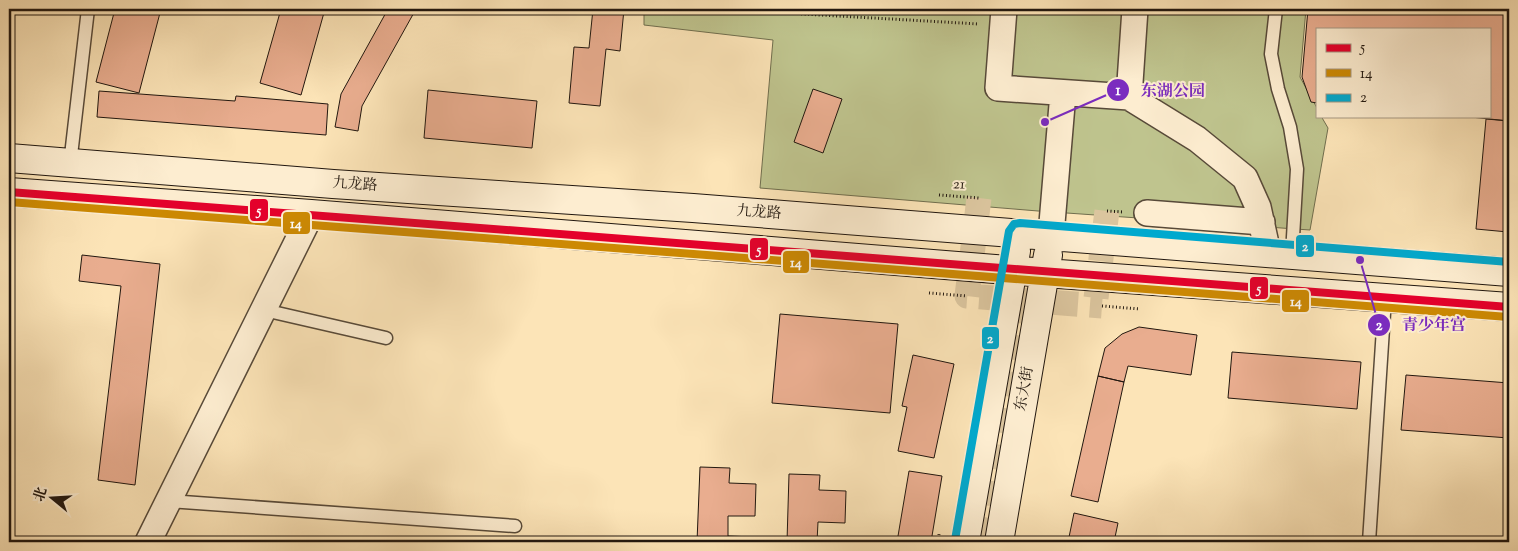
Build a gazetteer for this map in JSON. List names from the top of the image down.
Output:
{
  "streets": {
    "main road": ["九龙路", "东大街"],
    "path": ["21"]
  },
  "crossings": [
    ["九龙路", "东大街"]
  ],
  "places": ["东湖公园", "青少年宫"],
  "lines": ["transit line 5", "transit line 14", "transit line 2"],
  "legend": ["5", "14", "2"],
  "north": "left"
}
